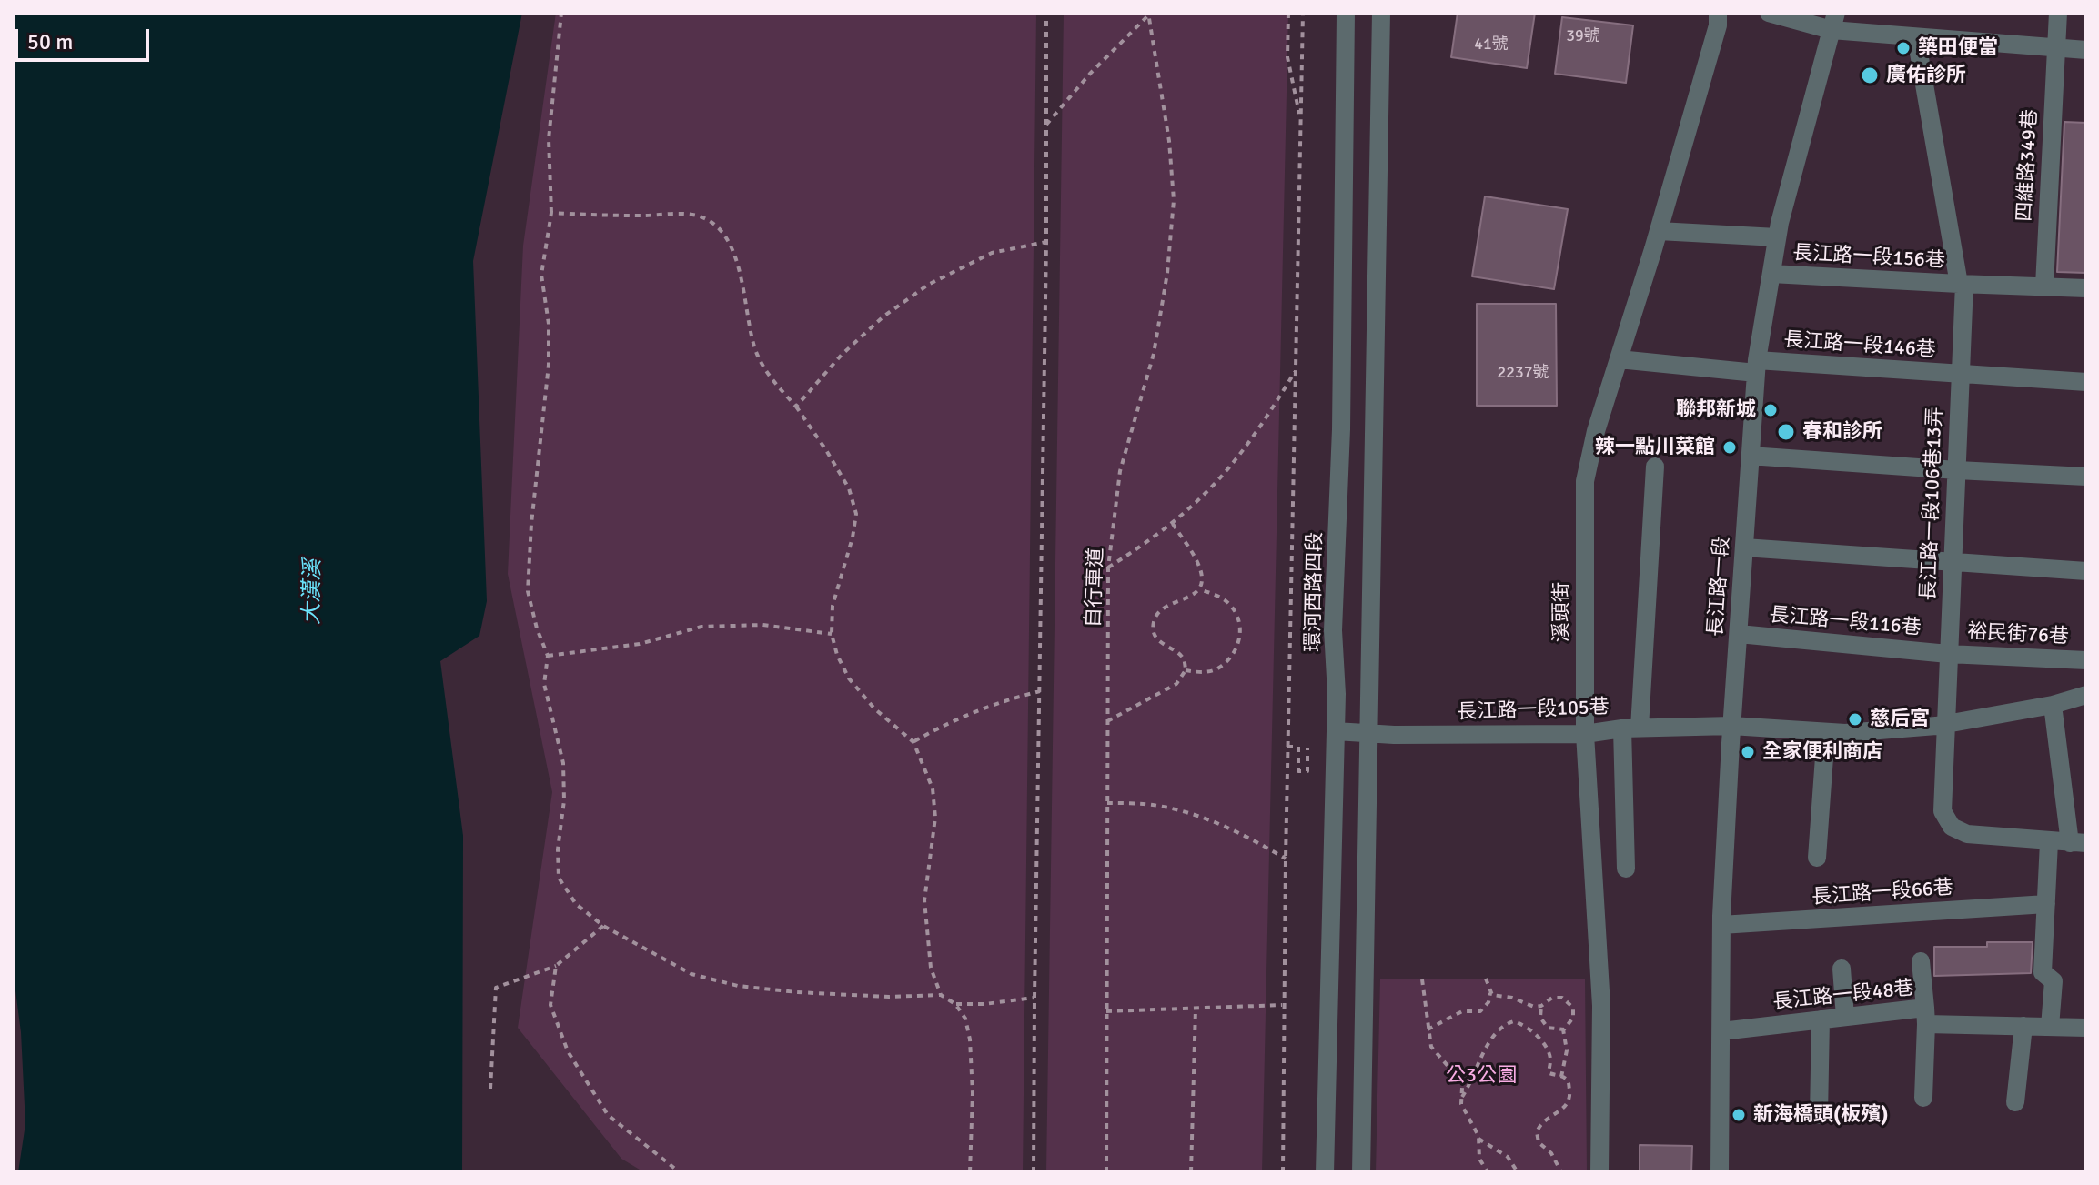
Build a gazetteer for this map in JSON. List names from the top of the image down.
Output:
{
  "streets": {
    "street": [
      "四維路349巷",
      "長江路一段156巷",
      "長江路一段146巷",
      "長江路一段106巷13弄",
      "長江路一段",
      "環河西路四段",
      "溪頭街",
      "長江路一段116巷",
      "裕民街76巷",
      "長江路一段105巷",
      "長江路一段66巷",
      "長江路一段48巷"
    ],
    "path": ["自行車道"]
  },
  "crossings": [
    ["四維路349巷", "長江路一段156巷"],
    ["長江路一段156巷", "長江路一段106巷13弄"],
    ["長江路一段156巷", "長江路一段"],
    ["長江路一段146巷", "長江路一段106巷13弄"],
    ["長江路一段146巷", "長江路一段"],
    ["長江路一段146巷", "溪頭街"],
    ["長江路一段106巷13弄", "長江路一段116巷"],
    ["長江路一段106巷13弄", "裕民街76巷"],
    ["長江路一段106巷13弄", "長江路一段105巷"],
    ["長江路一段", "長江路一段116巷"],
    ["長江路一段", "長江路一段105巷"],
    ["長江路一段", "長江路一段66巷"],
    ["長江路一段", "長江路一段48巷"],
    ["環河西路四段", "長江路一段105巷"],
    ["溪頭街", "長江路一段105巷"],
    ["長江路一段116巷", "裕民街76巷"]
  ],
  "water": ["大漢溪"],
  "parks": ["公3公園"],
  "places": [
    "築田便當",
    "廣佑診所",
    "聯邦新城",
    "春和診所",
    "辣一點川菜館",
    "慈后宮",
    "全家便利商店",
    "新海橋頭(板殯)"
  ],
  "house_numbers": ["39號", "41號", "2237號"],
  "scale_bar": "50 m"
}
